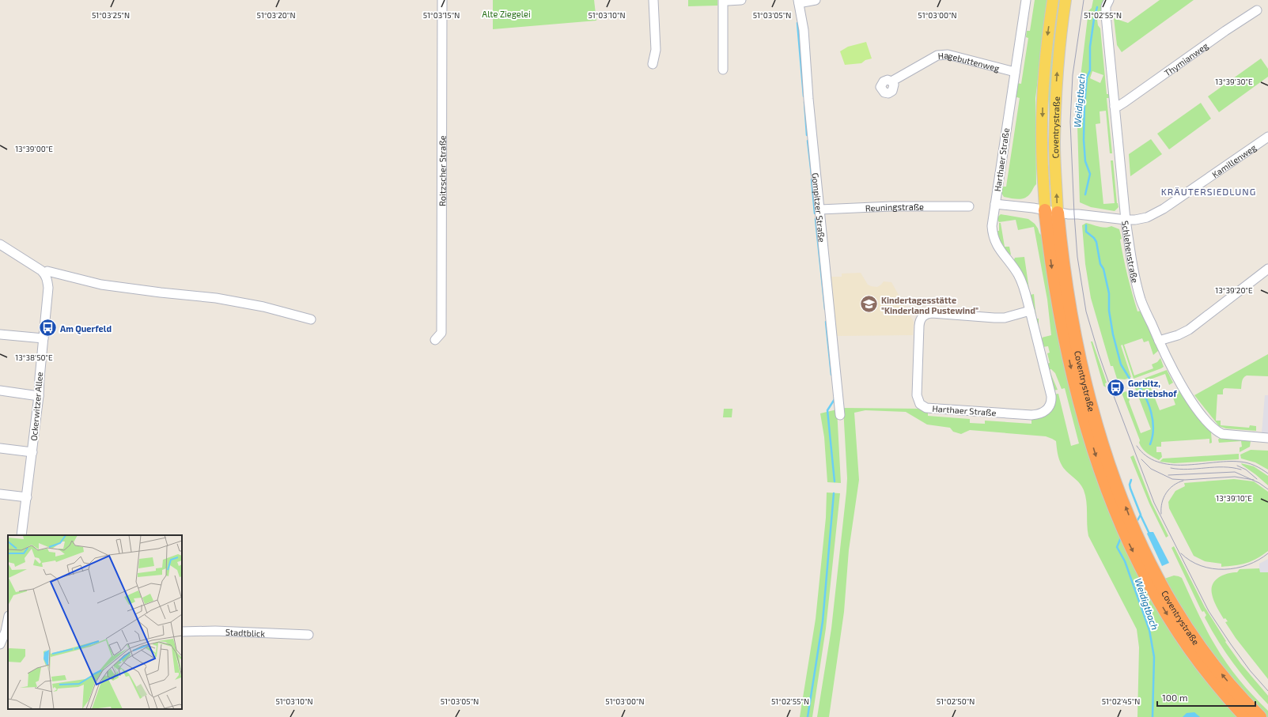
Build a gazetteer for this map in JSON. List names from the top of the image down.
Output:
{
  "streets": {
    "highway": ["Coventrystraße"],
    "street": [
      "Thymianweg",
      "Hagebuttenweg",
      "Harthaer Straße",
      "Kamillenweg",
      "Roitzscher Straße",
      "Gompitzer Straße",
      "Reuningstraße",
      "Schlehenstraße",
      "Ockerwitzer Allee",
      "Stadtblick"
    ]
  },
  "crossings": [
    ["Thymianweg", "Schlehenstraße"],
    ["Hagebuttenweg", "Harthaer Straße"],
    ["Coventrystraße", "Kamillenweg"],
    ["Kamillenweg", "Schlehenstraße"],
    ["Gompitzer Straße", "Reuningstraße"]
  ],
  "districts": ["KRÄUTERSIEDLUNG"],
  "water": ["Weidigtbach"],
  "parks": ["Alte Ziegelei"],
  "places": {
    "school or university": ["Kindertagesstätte \"Kinderland Pustewind\""],
    "bus stop": ["Am Querfeld", "Gorbitz, Betriebshof"]
  },
  "scale_bar": "100 m",
  "coordinates": [
    "51°03'25\"N",
    "51°03'20\"N",
    "51°03'15\"N",
    "51°03'10\"N",
    "51°03'05\"N",
    "51°03'00\"N",
    "51°02'55\"N",
    "13°39'30\"E",
    "13°39'00\"E",
    "13°39'20\"E",
    "13°38'50\"E",
    "13°39'10\"E",
    "51°02'50\"N",
    "51°02'45\"N"
  ]
}
